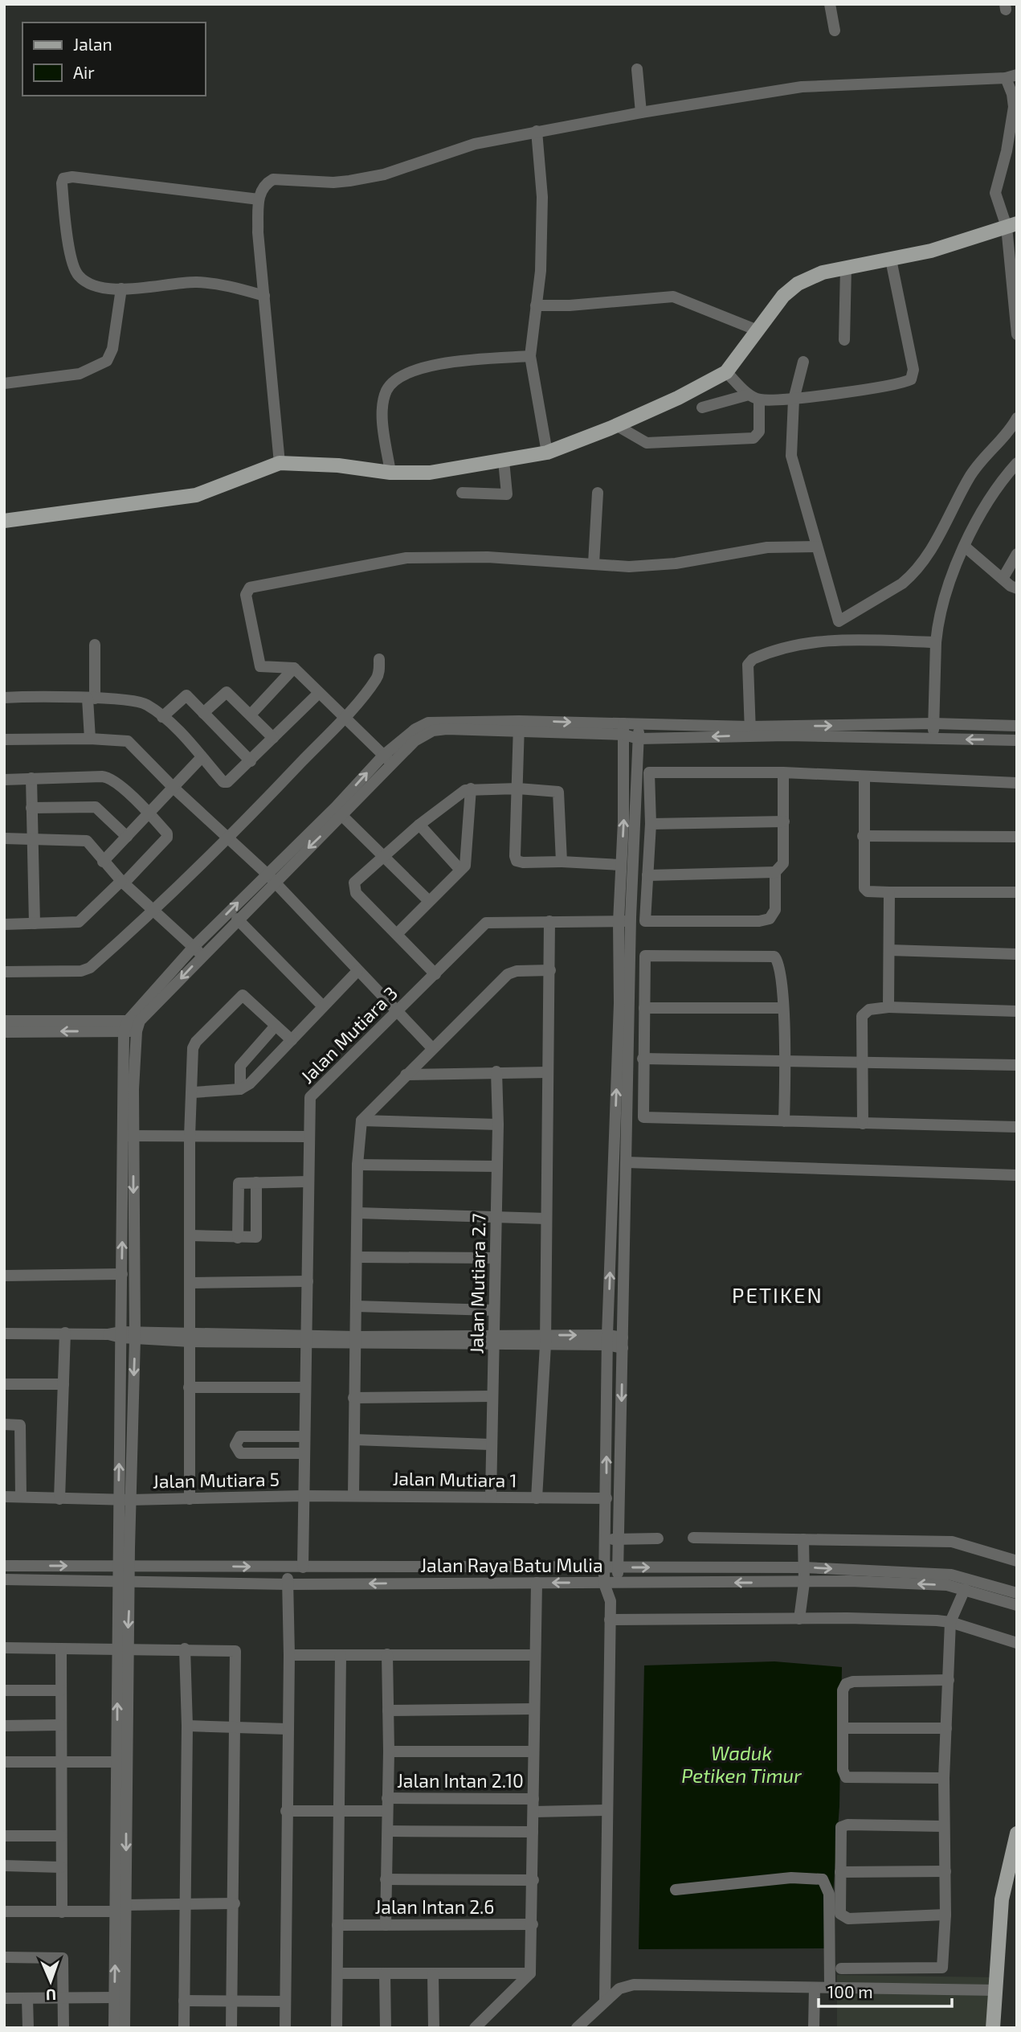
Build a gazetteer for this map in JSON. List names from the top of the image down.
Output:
{
  "streets": {
    "street": [
      "Jalan Mutiara 3",
      "Jalan Mutiara 2.7",
      "Jalan Mutiara 1",
      "Jalan Mutiara 5",
      "Jalan Raya Batu Mulia",
      "Jalan Intan 2.10",
      "Jalan Intan 2.6"
    ]
  },
  "crossings": [
    ["Jalan Mutiara 3", "Jalan Mutiara 1"],
    ["Jalan Mutiara 3", "Jalan Mutiara 5"],
    ["Jalan Mutiara 2.7", "Jalan Mutiara 1"],
    ["Jalan Mutiara 1", "Jalan Mutiara 5"]
  ],
  "districts": ["PETIKEN"],
  "water": ["Waduk Petiken Timur"],
  "legend": ["Jalan", "Air"],
  "scale_bar": "100 m",
  "north": "bottom"
}
